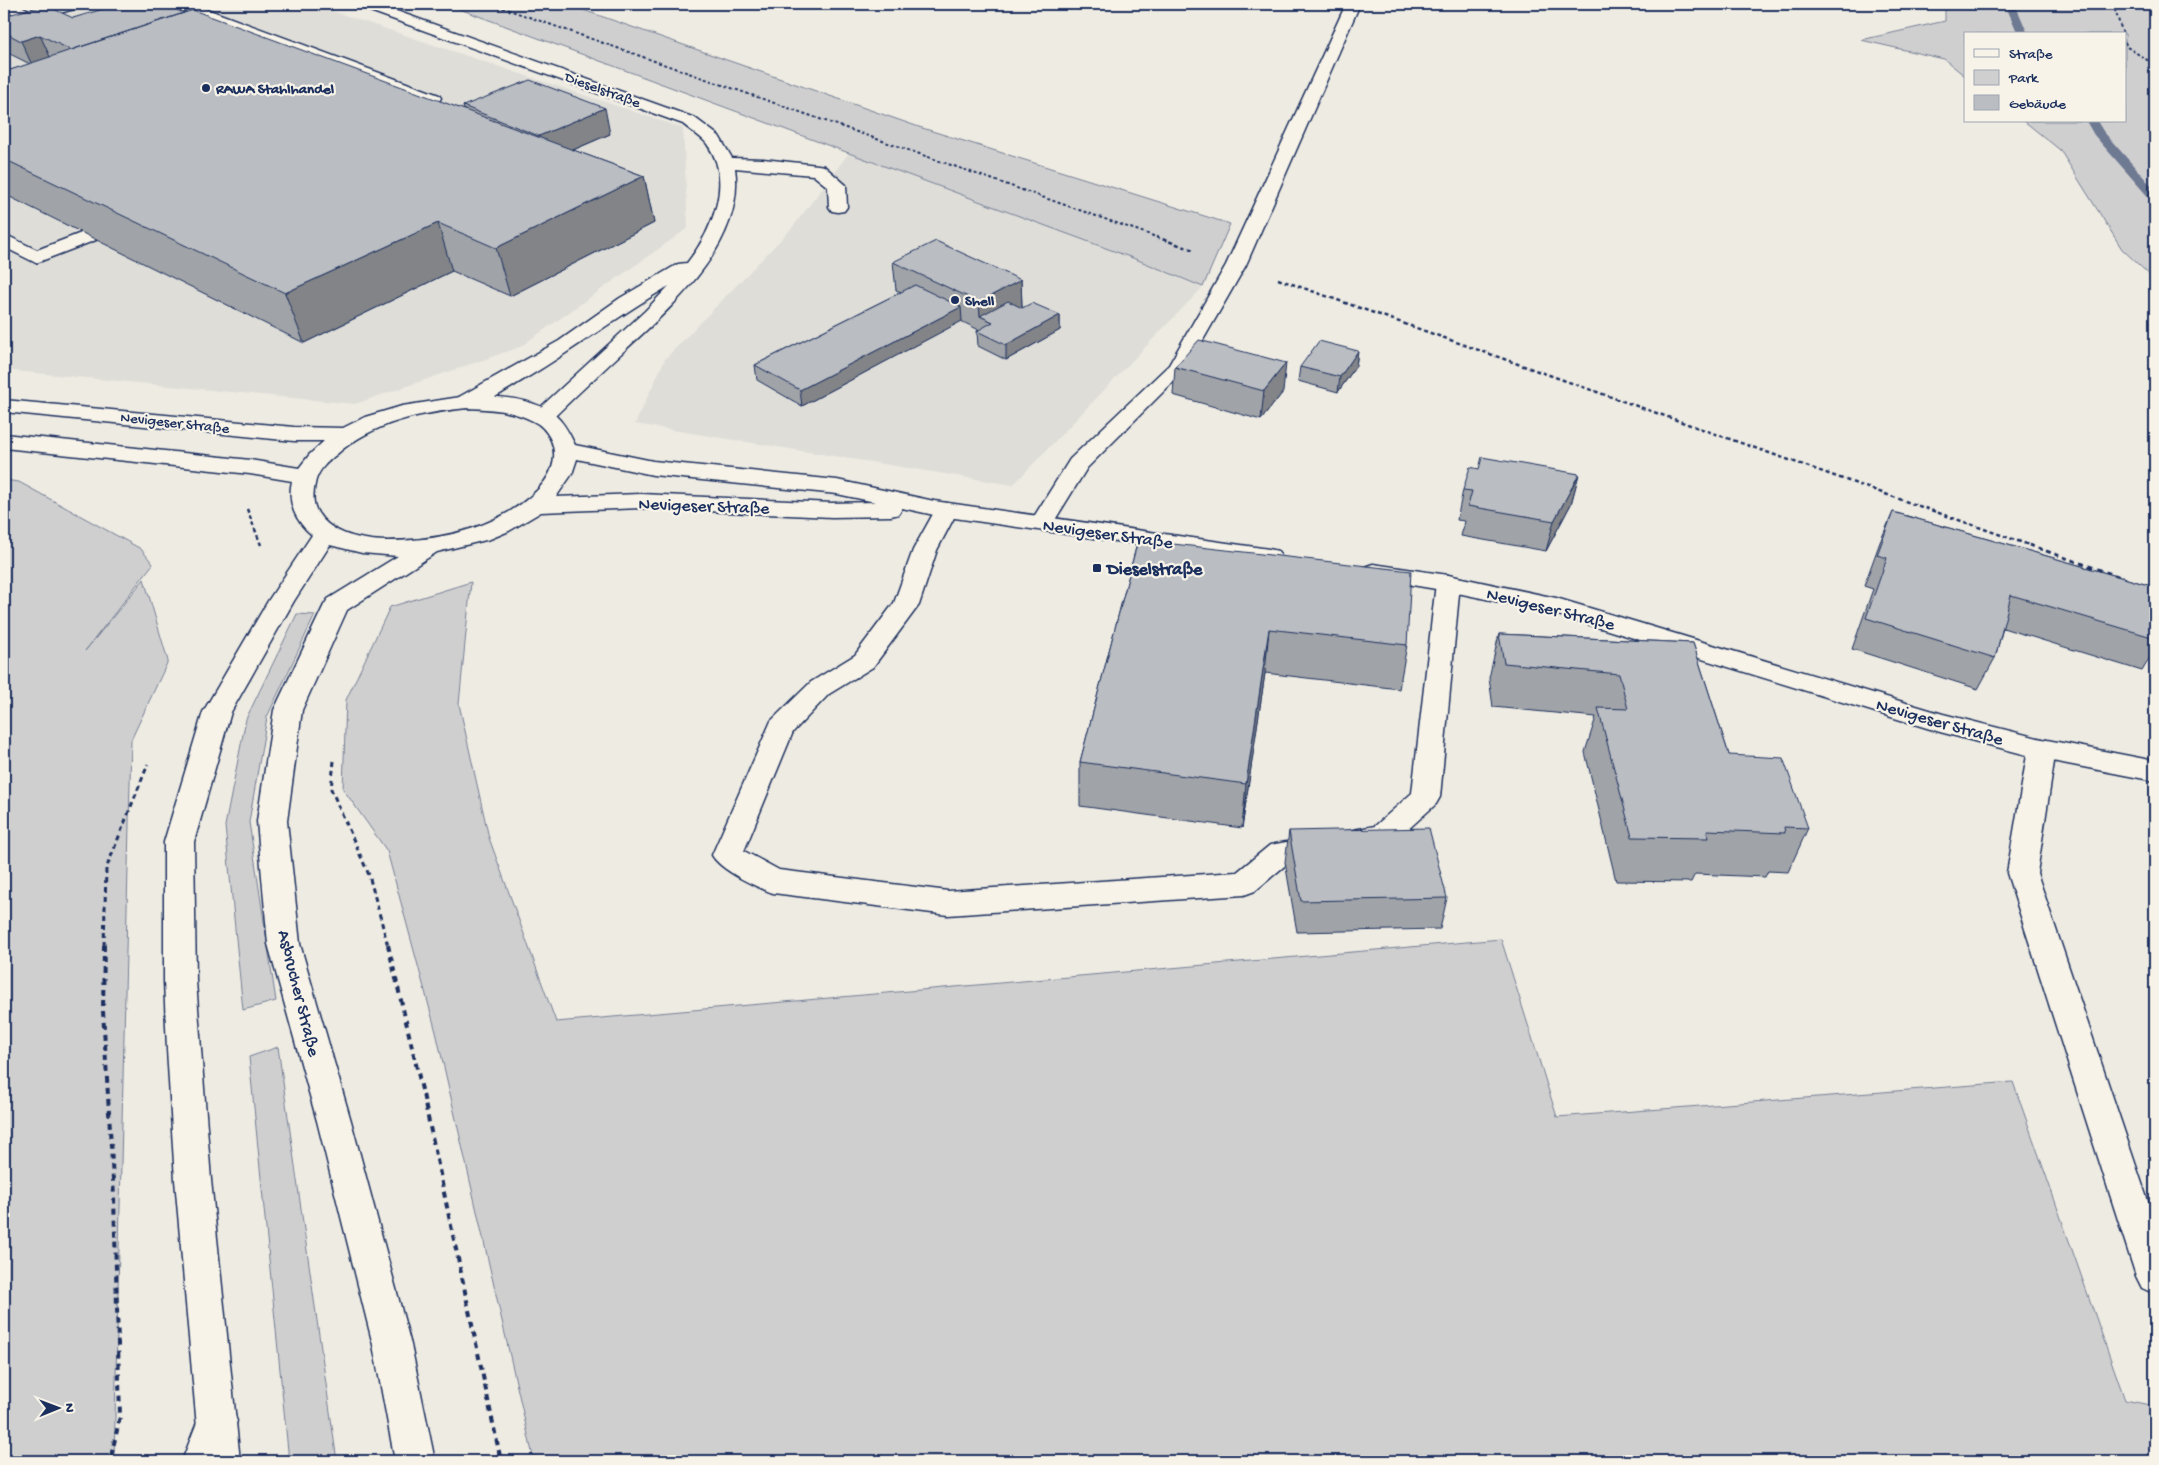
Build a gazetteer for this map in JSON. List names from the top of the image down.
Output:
{
  "streets": {
    "main road": ["Dieselstraße", "Nevigeser Straße", "Asbrucher Straße"]
  },
  "places": {
    "other": ["RAWA Stahlhandel", "Shell"],
    "transit": ["Dieselstraße"]
  },
  "legend": ["Straße", "Park", "Gebäude"],
  "north": "right"
}
